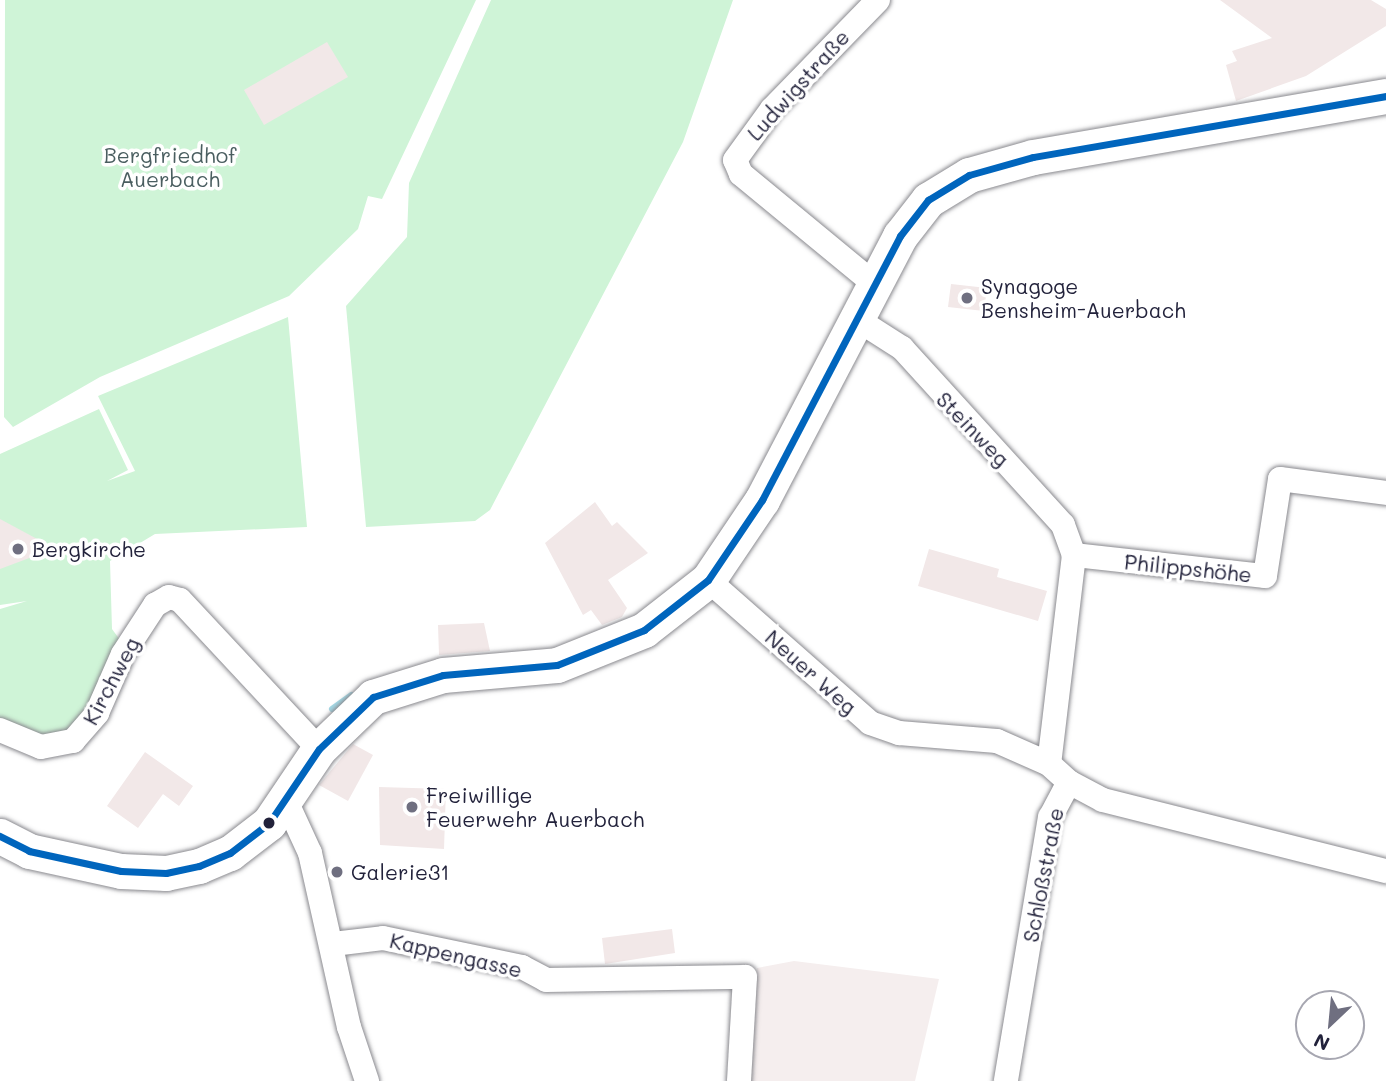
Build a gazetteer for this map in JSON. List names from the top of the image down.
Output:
{
  "streets": {
    "street": [
      "Ludwigstraße",
      "Steinweg",
      "Philippshöhe",
      "Neuer Weg",
      "Kirchweg",
      "Schloßstraße",
      "Kappengasse"
    ]
  },
  "crossings": [
    ["Steinweg", "Philippshöhe"],
    ["Neuer Weg", "Schloßstraße"]
  ],
  "parks": ["Bergfriedhof Auerbach"],
  "places": [
    "Synagoge Bensheim-Auerbach",
    "Bergkirche",
    "Freiwillige Feuerwehr Auerbach",
    "Galerie31"
  ],
  "north": "bottom left"
}
